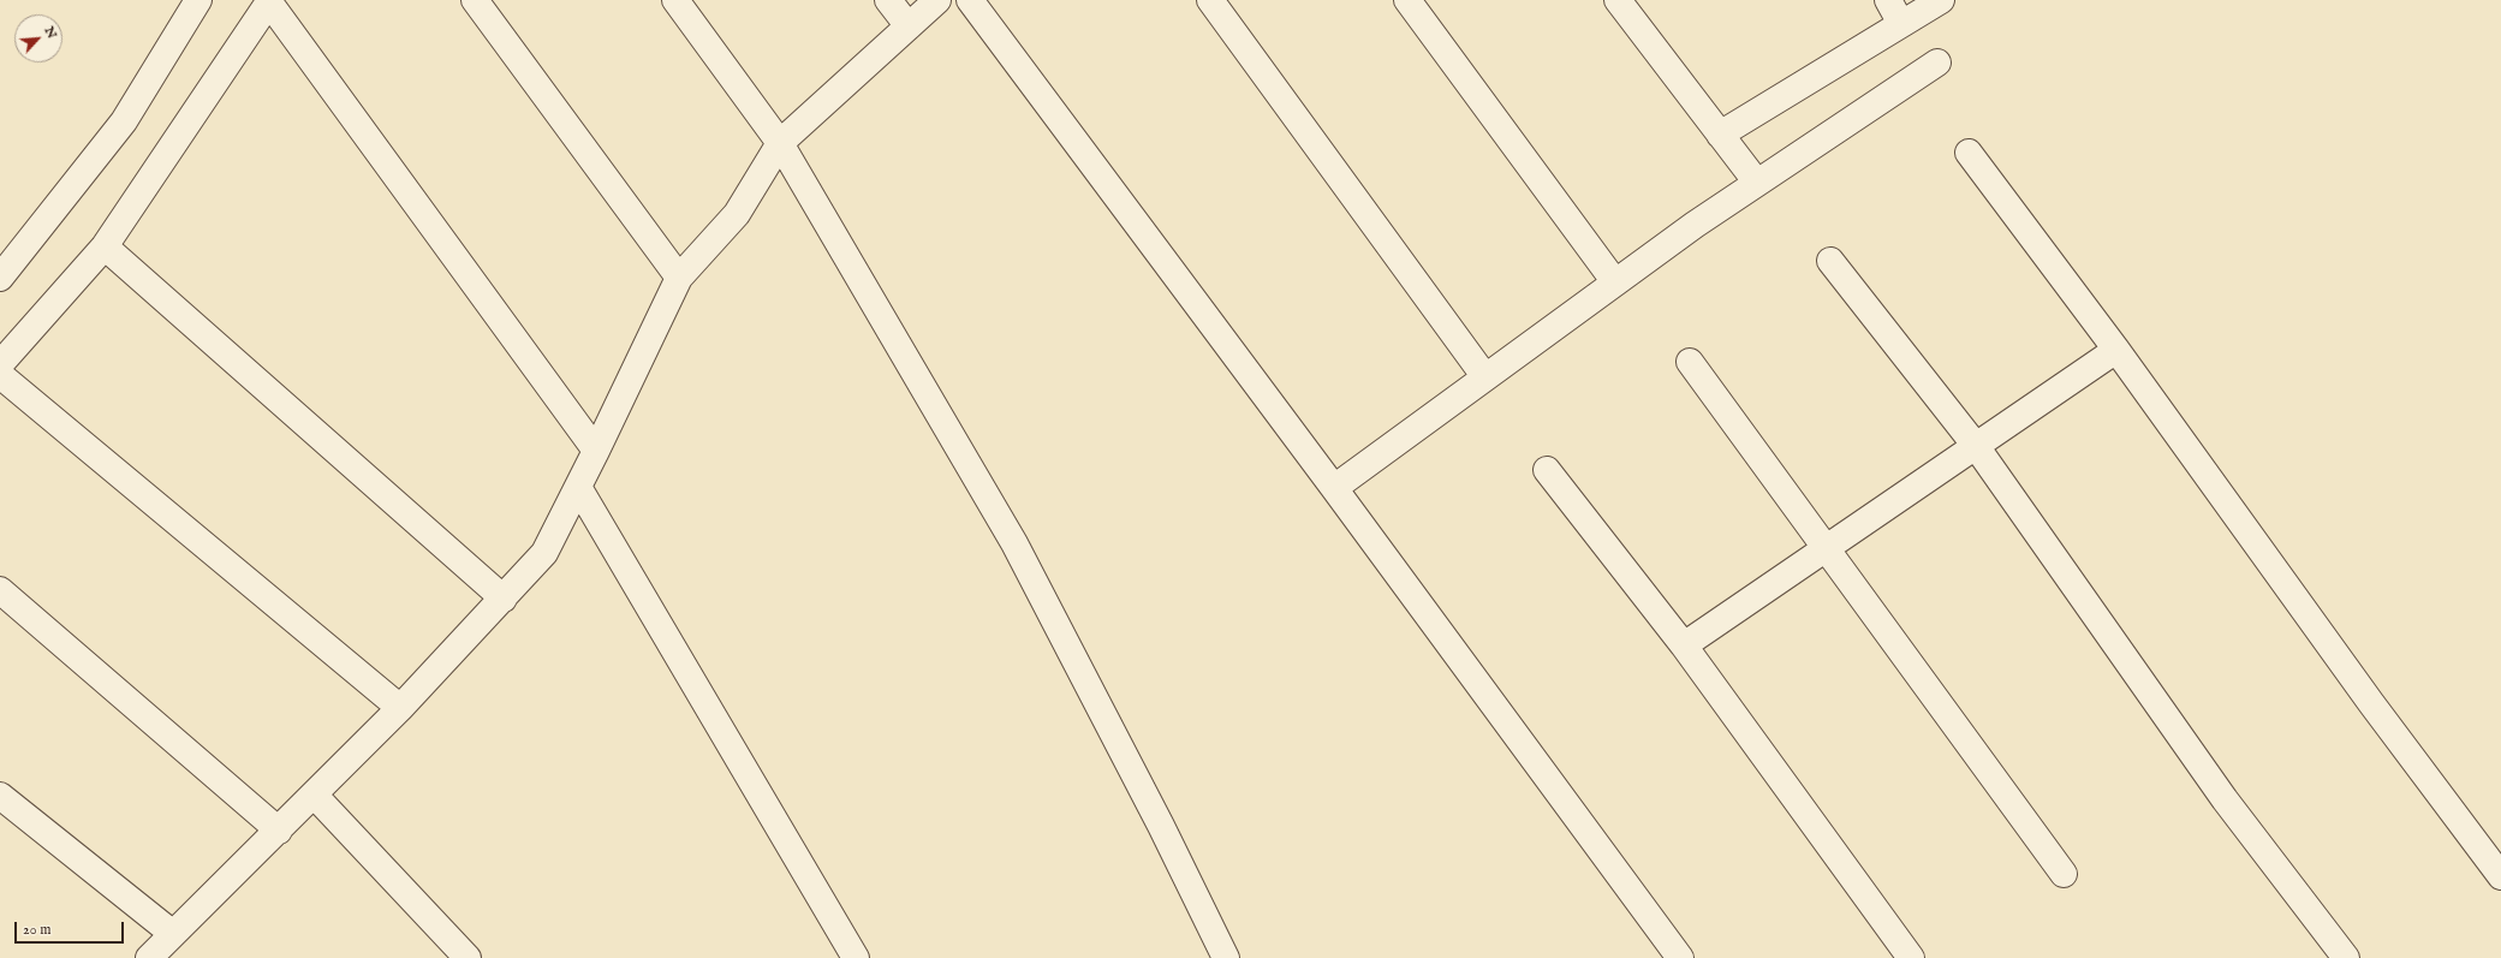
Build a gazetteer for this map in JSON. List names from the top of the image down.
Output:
{
  "scale_bar": "20 m",
  "north": "top right"
}
